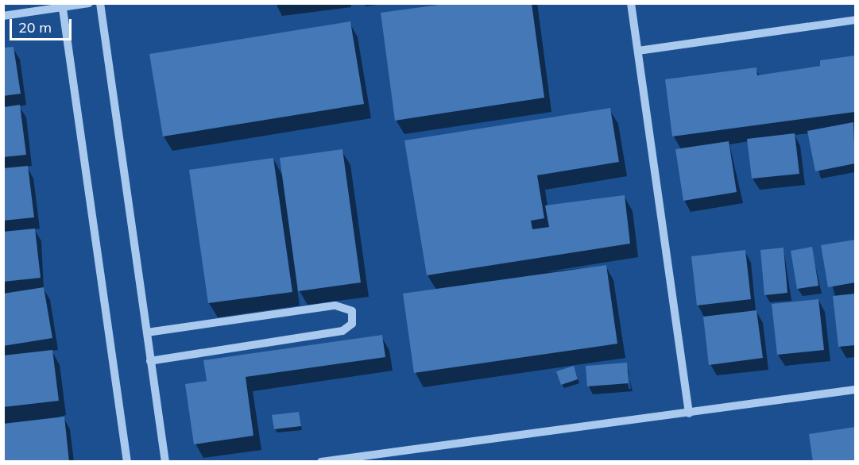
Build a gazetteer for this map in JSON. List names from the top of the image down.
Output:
{
  "scale_bar": "20 m"
}
